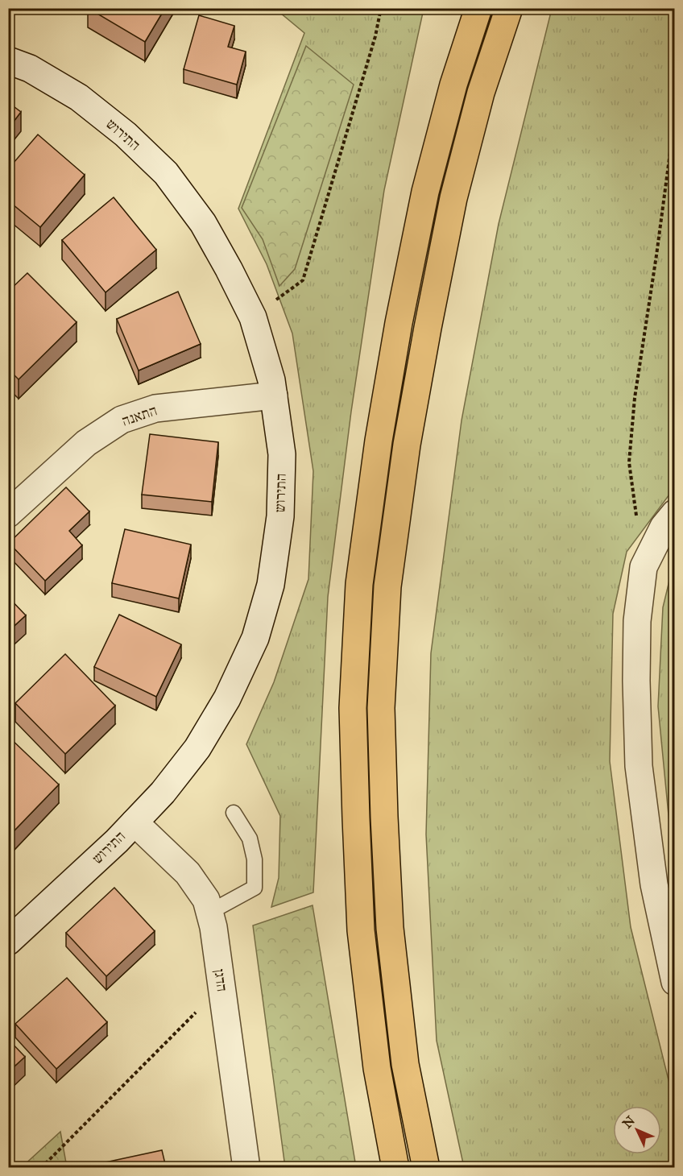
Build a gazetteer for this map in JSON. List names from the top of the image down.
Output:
{
  "streets": {
    "street": ["התירוש", "התאנה", "הדגן"]
  },
  "crossings": [
    ["התירוש", "התאנה"],
    ["התירוש", "הדגן"]
  ],
  "north": "top left"
}
